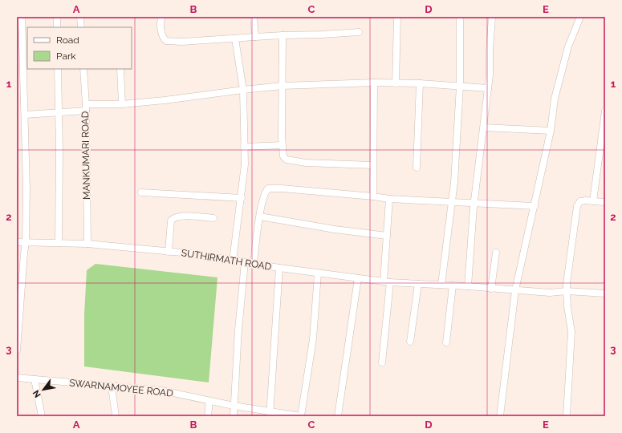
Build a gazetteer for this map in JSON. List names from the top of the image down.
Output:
{
  "streets": {
    "street": ["MANKUMARI ROAD", "SUTHIRMATH ROAD", "SWARNAMOYEE ROAD"]
  },
  "crossings": [
    ["MANKUMARI ROAD", "SUTHIRMATH ROAD"],
    ["SUTHIRMATH ROAD", "SWARNAMOYEE ROAD"]
  ],
  "legend": ["Road", "Park"],
  "north": "bottom left",
  "grid": {
    "columns": [
      "A",
      "B",
      "C",
      "D",
      "E"
    ],
    "rows": ["1", "2", "3"]
  }
}
